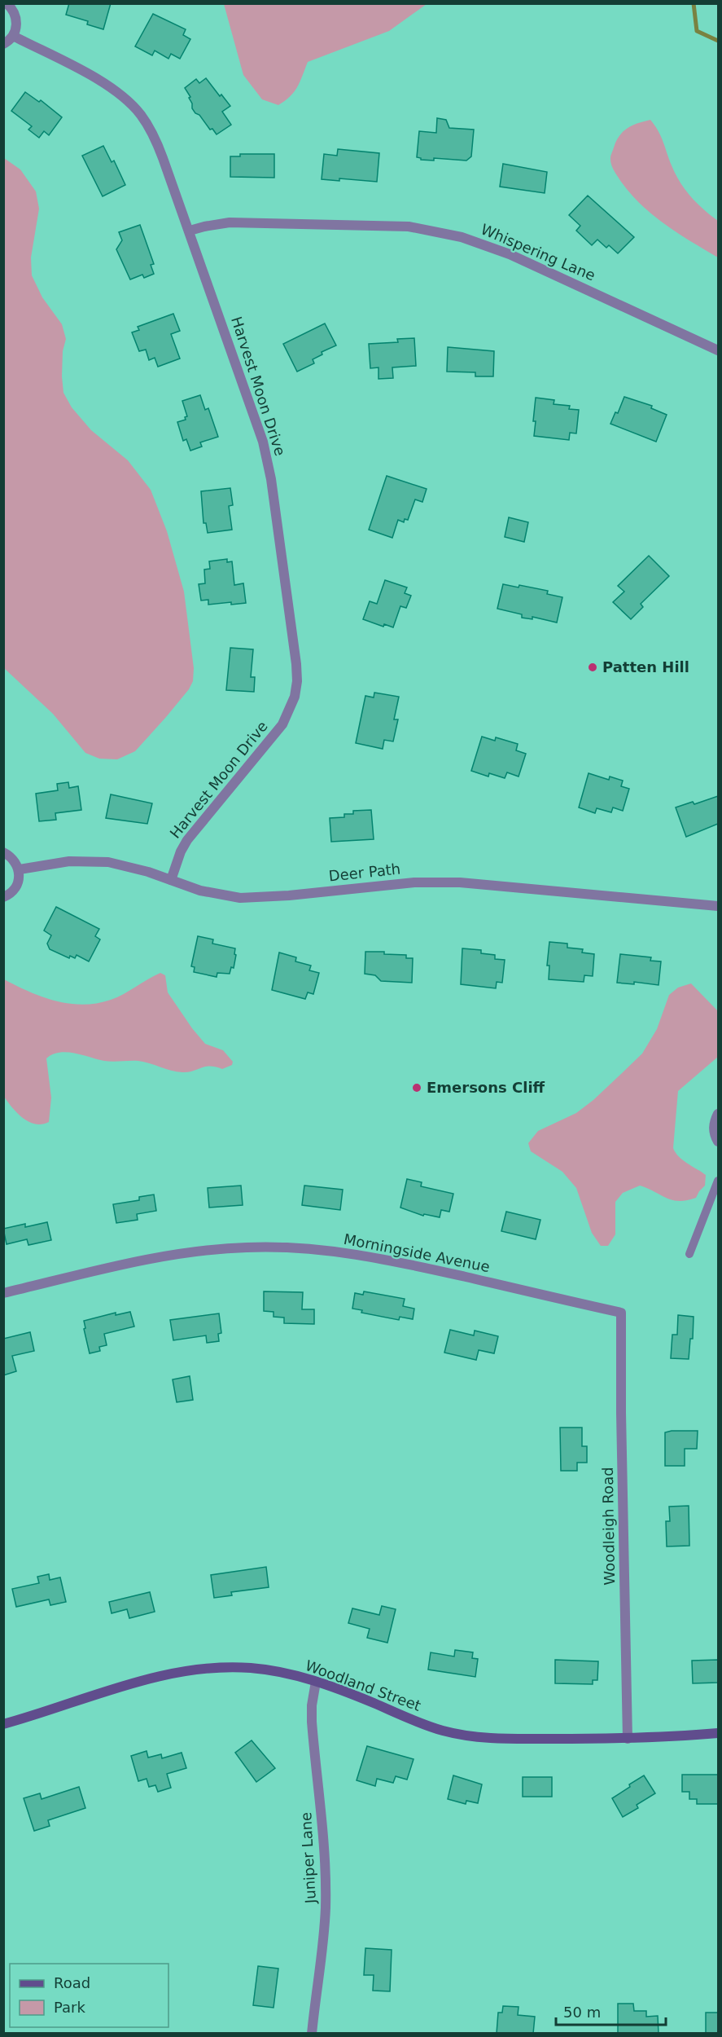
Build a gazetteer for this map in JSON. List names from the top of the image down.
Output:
{
  "streets": {
    "street": [
      "Whispering Lane",
      "Harvest Moon Drive",
      "Deer Path",
      "Morningside Avenue",
      "Woodleigh Road",
      "Woodland Street",
      "Juniper Lane"
    ]
  },
  "crossings": [
    ["Whispering Lane", "Harvest Moon Drive"],
    ["Harvest Moon Drive", "Deer Path"],
    ["Morningside Avenue", "Woodleigh Road"],
    ["Woodleigh Road", "Woodland Street"],
    ["Woodland Street", "Juniper Lane"]
  ],
  "places": ["Patten Hill", "Emersons Cliff"],
  "legend": ["Road", "Park"],
  "scale_bar": "50 m"
}
